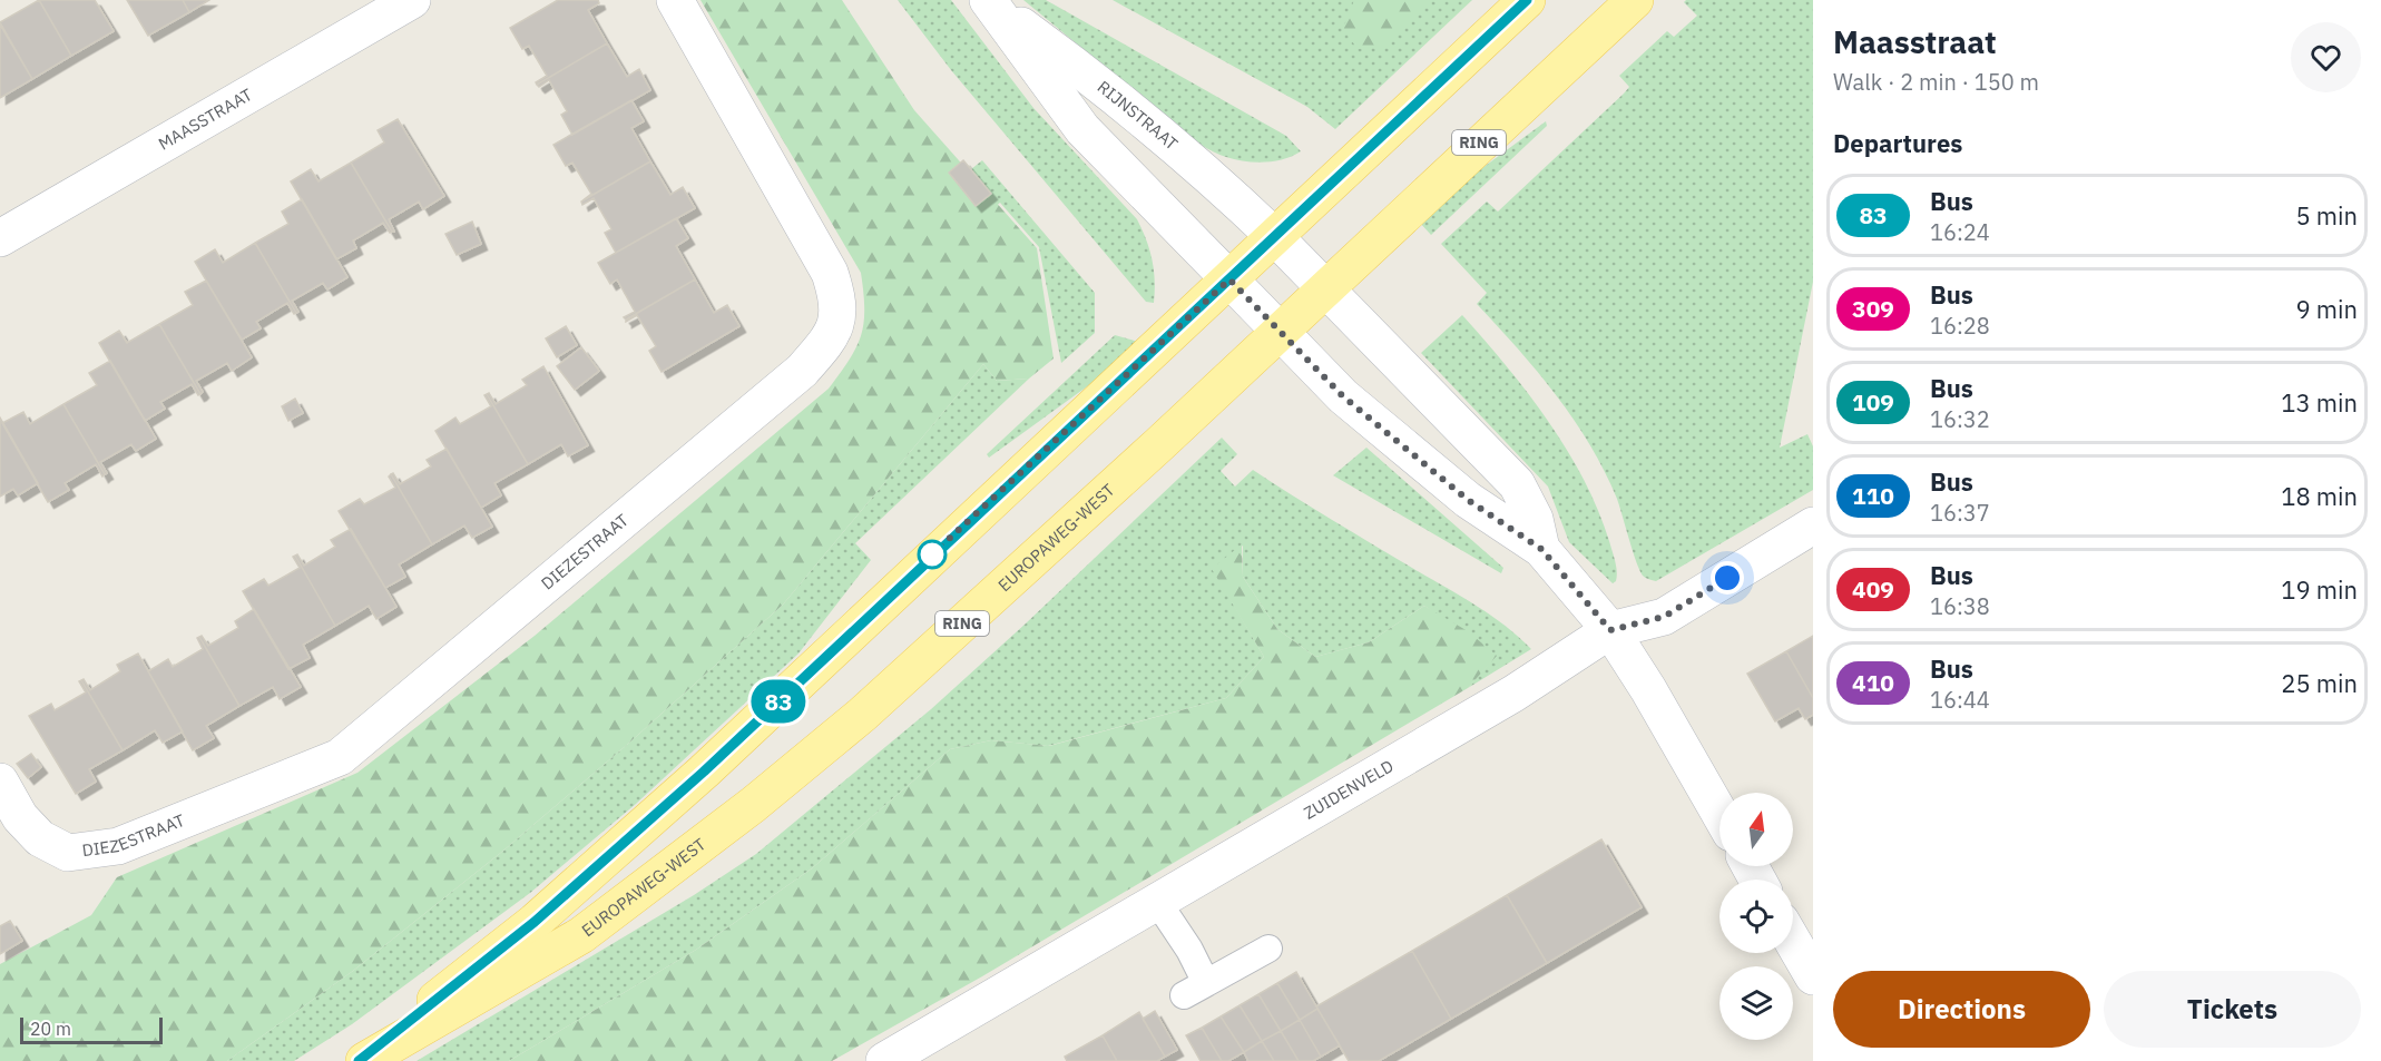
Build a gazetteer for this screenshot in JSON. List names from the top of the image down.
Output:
{
  "streets": {
    "main road": ["RING", "EUROPAWEG-WEST"],
    "street": [
      "RIJNSTRAAT",
      "MAASSTRAAT",
      "DIEZESTRAAT",
      "ZUIDENVELD"
    ]
  },
  "crossings": [
    ["RIJNSTRAAT", "EUROPAWEG-WEST"]
  ],
  "lines": ["bus line 83"],
  "scale_bar": "20 m",
  "north": "top",
  "page": {
    "on_map": "83",
    "heading": [
      ["Maasstraat", "Walk · 2 min · 150 m"],
      "Departures"
    ],
    "list": [
      {
        "mark": "83",
        "name": "Bus",
        "note": "16:24",
        "value": "5 min"
      },
      {
        "mark": "309",
        "name": "Bus",
        "note": "16:28",
        "value": "9 min"
      },
      {
        "mark": "109",
        "name": "Bus",
        "note": "16:32",
        "value": "13 min"
      },
      {
        "mark": "110",
        "name": "Bus",
        "note": "16:37",
        "value": "18 min"
      },
      {
        "mark": "409",
        "name": "Bus",
        "note": "16:38",
        "value": "19 min"
      },
      {
        "mark": "410",
        "name": "Bus",
        "note": "16:44",
        "value": "25 min"
      }
    ],
    "buttons": ["Directions", "Tickets"],
    "scale": "20 m"
  }
}
